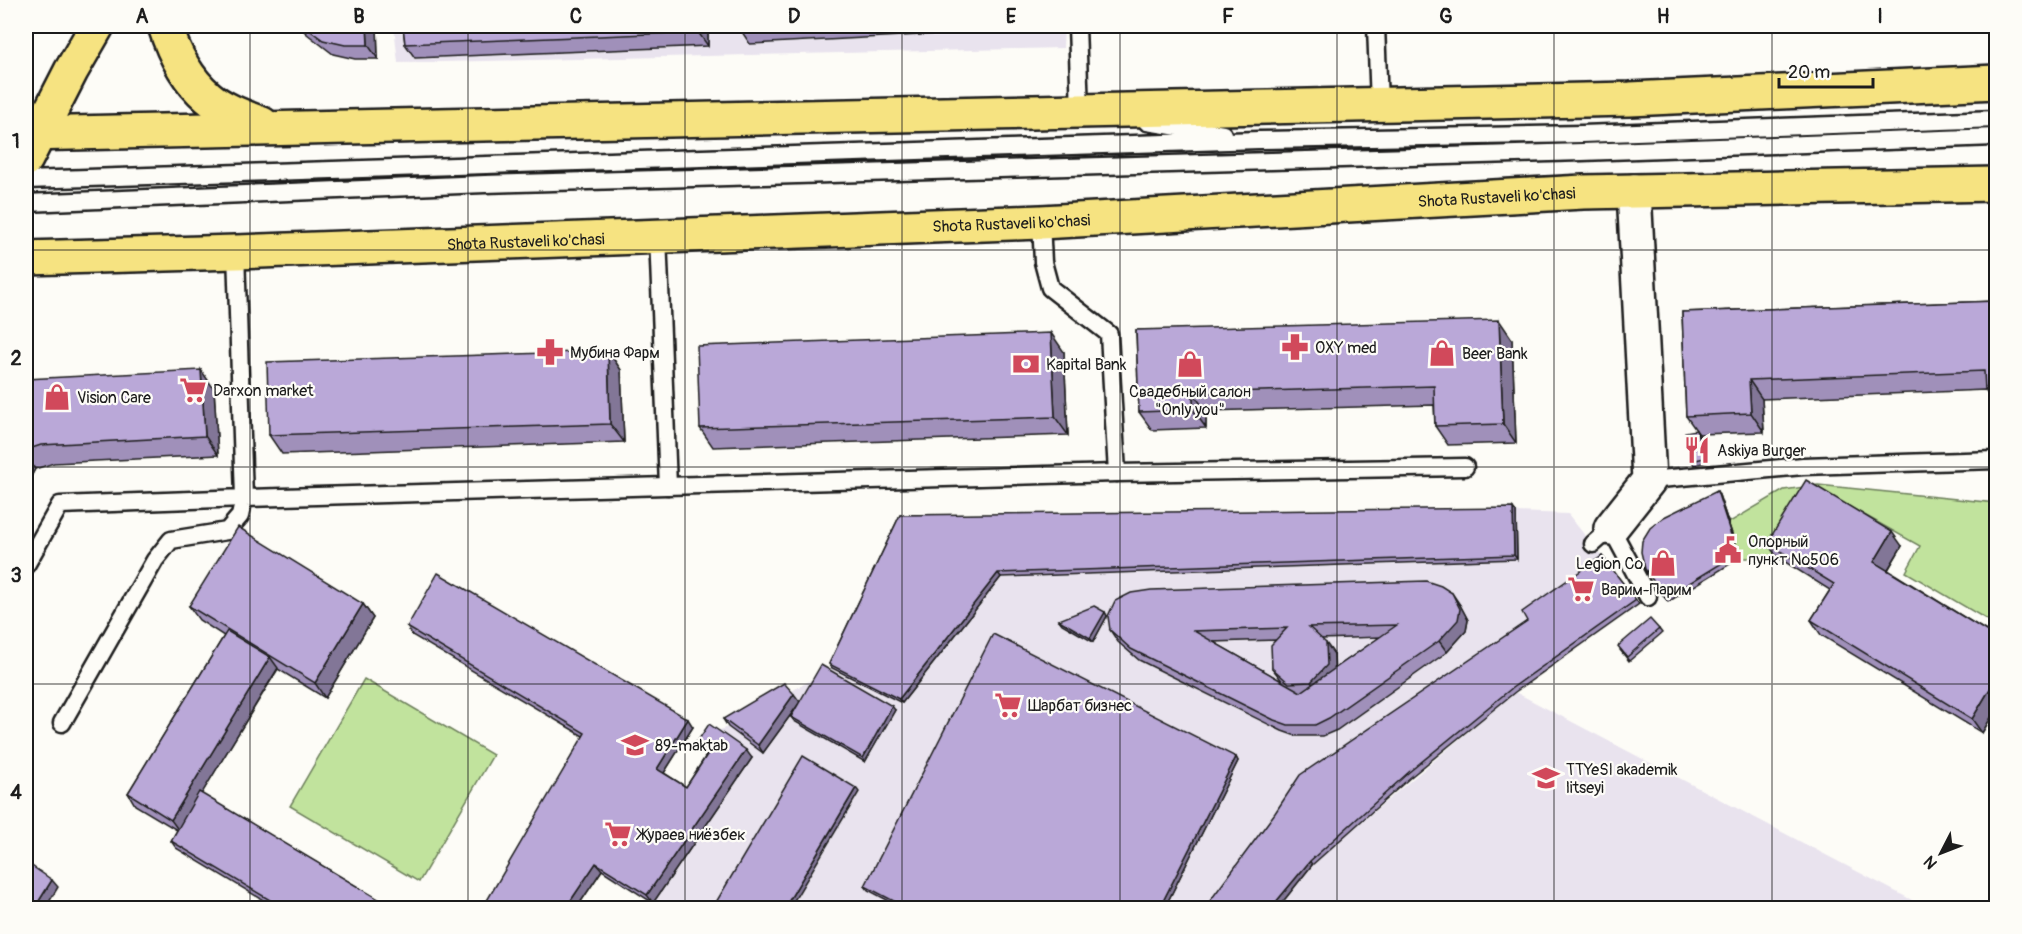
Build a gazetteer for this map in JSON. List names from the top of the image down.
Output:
{
  "streets": {
    "main road": ["Shota Rustaveli ko'chasi"]
  },
  "places": {
    "pharmacy": ["OXY med", "Мубина Фарм"],
    "shop": [
      "Beer Bank",
      "Свадебный салон \"Only you\"",
      "Vision Care",
      "Legion Co"
    ],
    "bank": ["Kapital Bank"],
    "supermarket": [
      "Darxon market",
      "Варим-Парим",
      "Шарбат бизнес",
      "Жураев ниёзбек"
    ],
    "restaurant": ["Askiya Burger"],
    "public building": ["Опорный пункт №506"],
    "school or university": ["89-maktab", "TTYeSI akademik litseyi"]
  },
  "scale_bar": "20 m",
  "north": "bottom left",
  "grid": {
    "columns": [
      "A",
      "B",
      "C",
      "D",
      "E",
      "F",
      "G",
      "H",
      "I"
    ],
    "rows": [
      "1",
      "2",
      "3",
      "4"
    ]
  }
}
